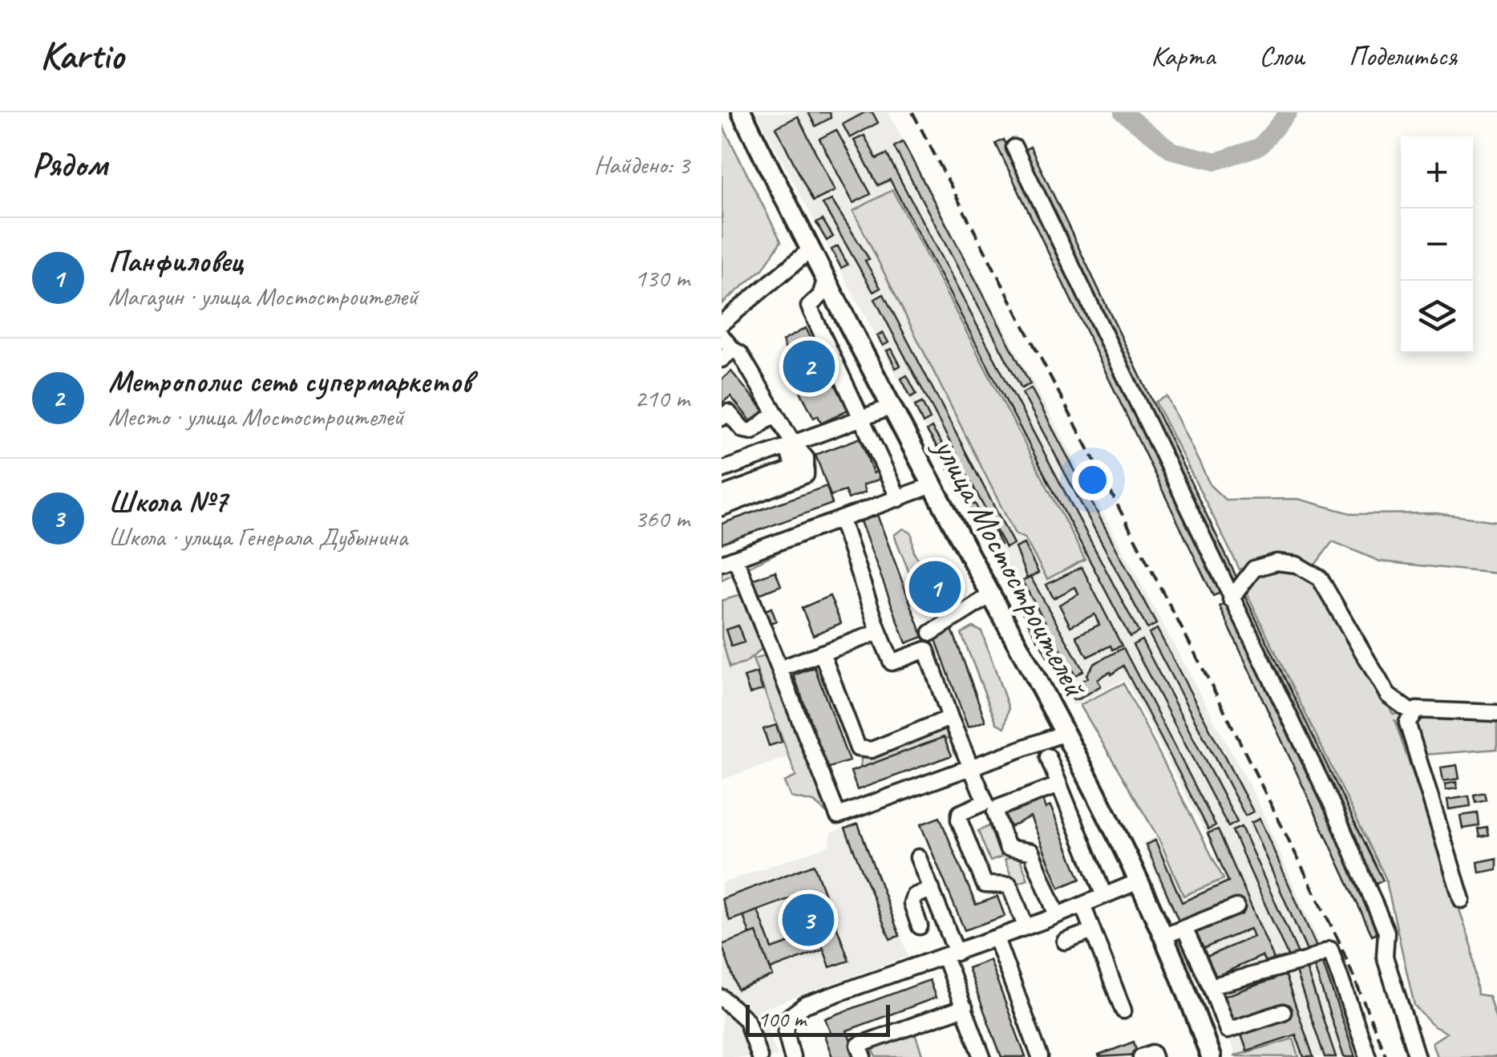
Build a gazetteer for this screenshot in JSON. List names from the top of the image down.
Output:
{
  "streets": {
    "main road": ["улица Мостостроителей"]
  },
  "scale_bar": "100 m",
  "page": {
    "header": "Kartio",
    "nav": ["Карта", "Слои", "Поделиться"],
    "heading": ["Рядом", "Найдено: 3"],
    "map_buttons": ["+", "−"],
    "list": [
      {
        "mark": "1",
        "name": "Панфиловец",
        "note": "Магазин · улица Мостостроителей",
        "value": "130 m"
      },
      {
        "mark": "2",
        "name": "Метрополис cеть супермаркетов",
        "note": "Место · улица Мостостроителей",
        "value": "210 m"
      },
      {
        "mark": "3",
        "name": "Школа №7",
        "note": "Школа · улица Генерала Дубынина",
        "value": "360 m"
      }
    ],
    "pins": ["2", "1", "3"],
    "scale": "100 m"
  }
}
